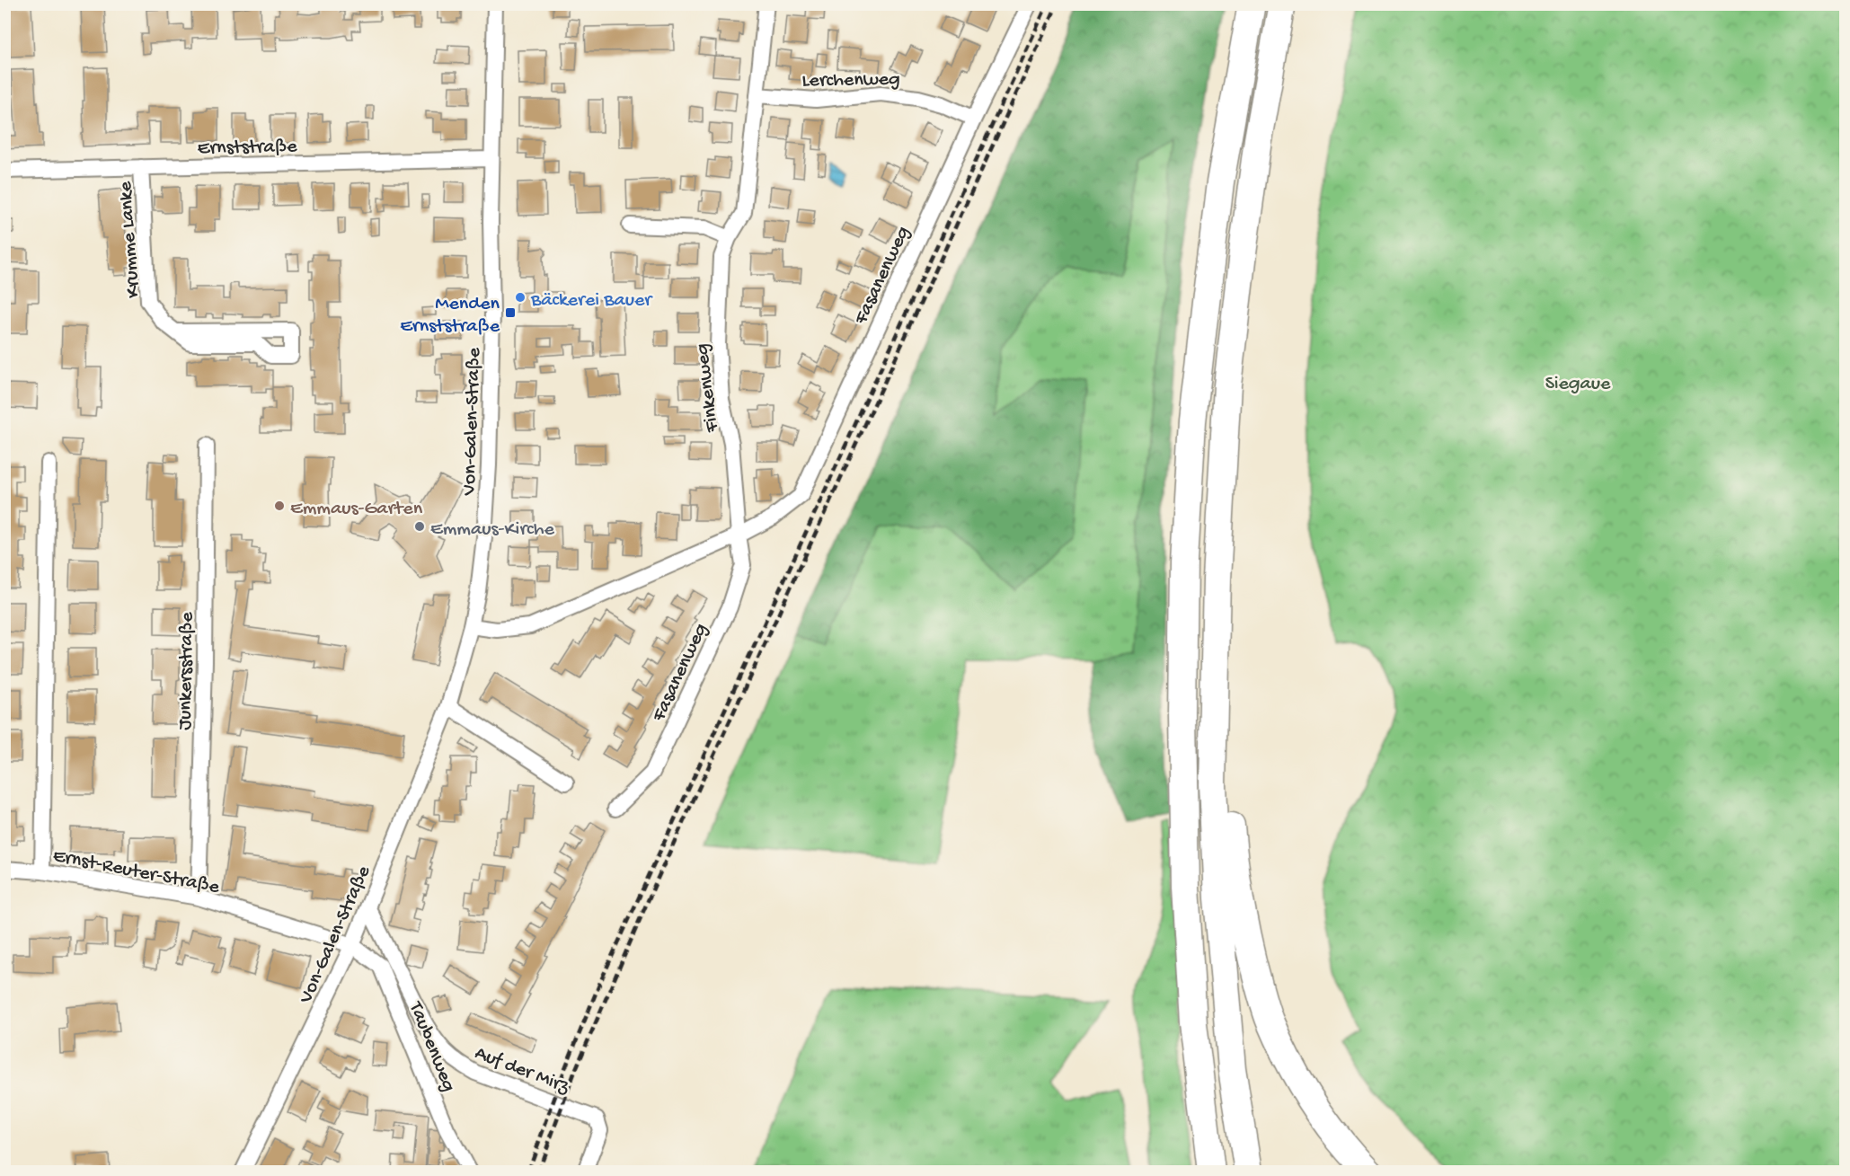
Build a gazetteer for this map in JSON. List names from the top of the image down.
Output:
{
  "streets": {
    "street": [
      "Lerchenweg",
      "Ernststraße",
      "Krumme Lanke",
      "Fasanenweg",
      "Finkenweg",
      "Von-Galen-Straße",
      "Junkersstraße",
      "Ernst-Reuter-Straße",
      "Taubenweg",
      "Auf der Mirz"
    ]
  },
  "crossings": [
    ["Lerchenweg", "Fasanenweg"],
    ["Lerchenweg", "Finkenweg"],
    ["Ernststraße", "Krumme Lanke"],
    ["Ernststraße", "Von-Galen-Straße"],
    ["Fasanenweg", "Finkenweg"],
    ["Fasanenweg", "Von-Galen-Straße"],
    ["Von-Galen-Straße", "Ernst-Reuter-Straße"],
    ["Von-Galen-Straße", "Taubenweg"],
    ["Von-Galen-Straße", "Auf der Mirz"],
    ["Junkersstraße", "Ernst-Reuter-Straße"],
    ["Ernst-Reuter-Straße", "Taubenweg"]
  ],
  "parks": ["Siegaue"],
  "places": {
    "other": ["Bäckerei Bauer", "Emmaus-Garten", "Emmaus-Kirche"],
    "transit": ["Menden Ernststraße"]
  }
}
